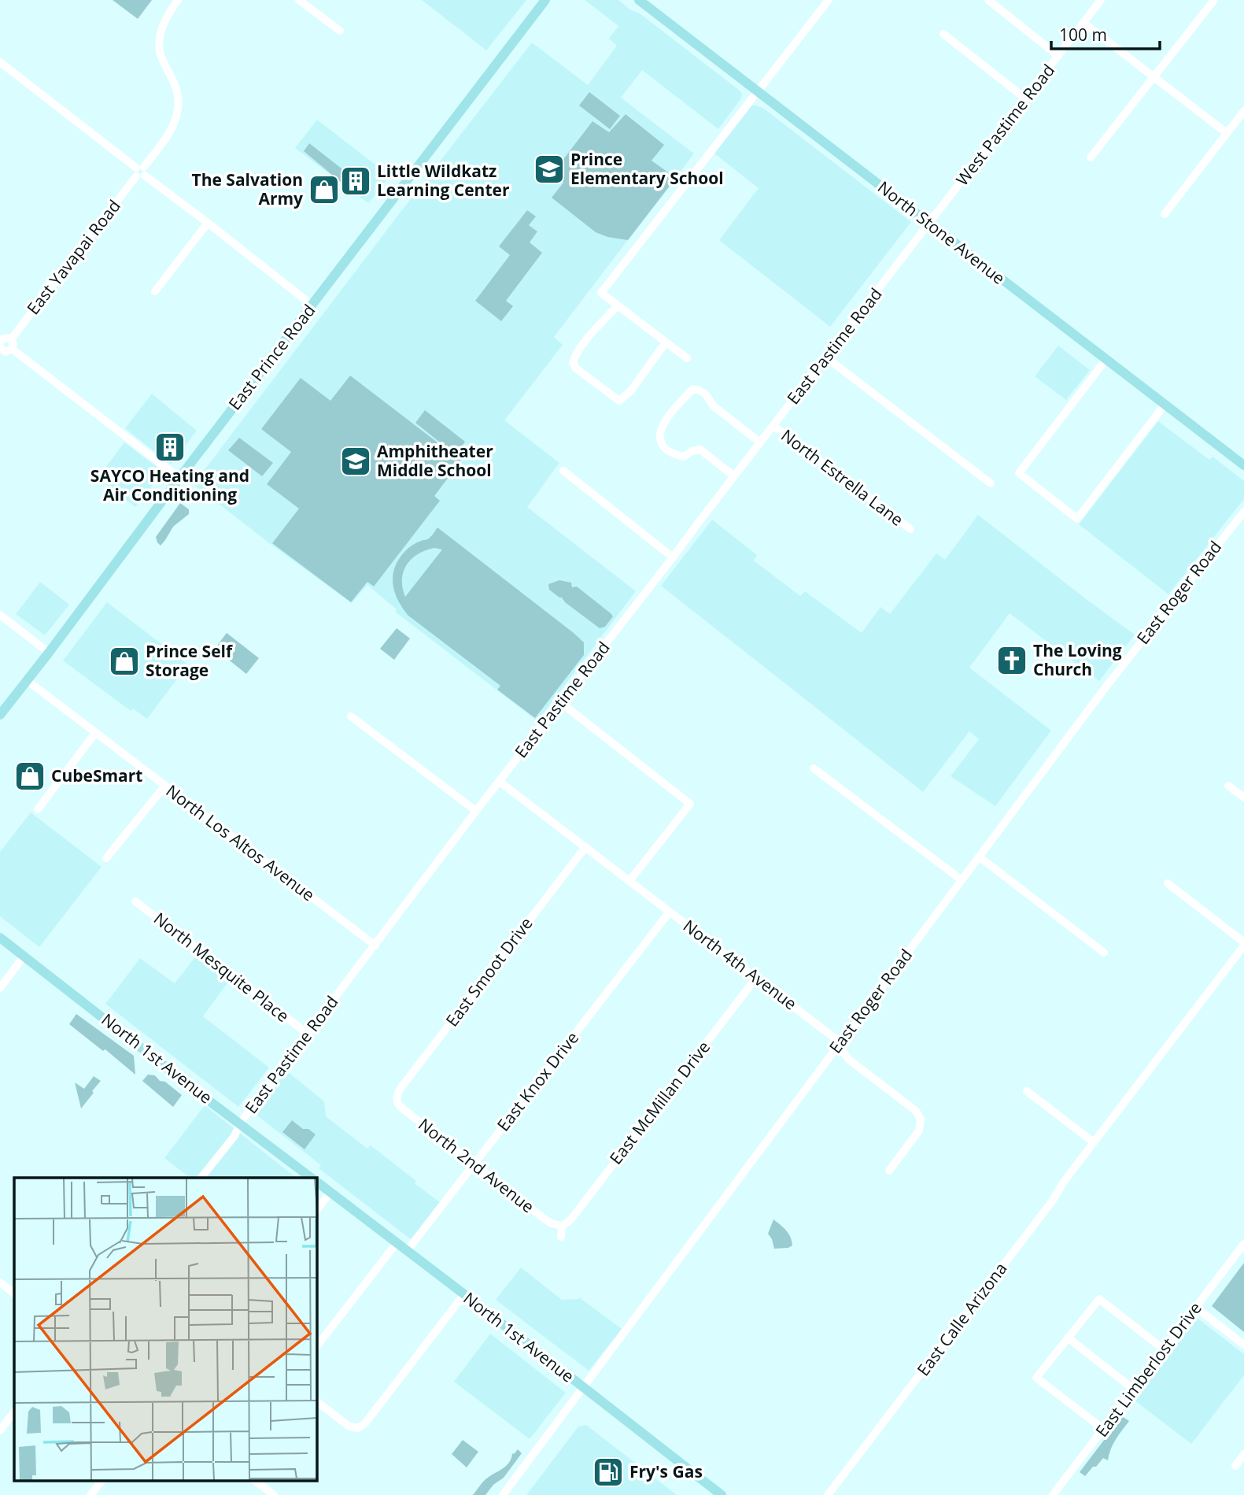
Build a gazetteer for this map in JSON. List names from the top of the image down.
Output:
{
  "streets": {
    "main road": ["North Stone Avenue", "East Prince Road", "North 1st Avenue"],
    "street": [
      "West Pastime Road",
      "East Yavapai Road",
      "East Pastime Road",
      "North Estrella Lane",
      "East Roger Road",
      "North Los Altos Avenue",
      "North 4th Avenue",
      "North Mesquite Place",
      "East Smoot Drive",
      "East Knox Drive",
      "East McMillan Drive",
      "North 2nd Avenue",
      "East Calle Arizona",
      "East Limberlost Drive"
    ]
  },
  "crossings": [
    ["West Pastime Road", "North Stone Avenue"],
    ["West Pastime Road", "East Pastime Road"],
    ["North Stone Avenue", "East Pastime Road"],
    ["East Pastime Road", "North Estrella Lane"],
    ["East Pastime Road", "North Los Altos Avenue"],
    ["East Pastime Road", "North 4th Avenue"],
    ["East Pastime Road", "North Mesquite Place"],
    ["East Pastime Road", "North 1st Avenue"],
    ["East Prince Road", "North Los Altos Avenue"],
    ["East Roger Road", "North 4th Avenue"],
    ["East Roger Road", "North 1st Avenue"],
    ["North 4th Avenue", "East Smoot Drive"],
    ["North 4th Avenue", "East Knox Drive"],
    ["North 4th Avenue", "East McMillan Drive"],
    ["East Smoot Drive", "North 2nd Avenue"],
    ["North 1st Avenue", "East Knox Drive"],
    ["East Knox Drive", "North 2nd Avenue"],
    ["East McMillan Drive", "North 2nd Avenue"]
  ],
  "places": {
    "school or university": ["Prince Elementary School", "Amphitheater Middle School"],
    "building": ["Little Wildkatz Learning Center", "SAYCO Heating and Air Conditioning"],
    "shop": ["The Salvation Army", "Prince Self Storage", "CubeSmart"],
    "church": ["The Loving Church"],
    "fuel station": ["Fry's Gas"]
  },
  "scale_bar": "100 m"
}
